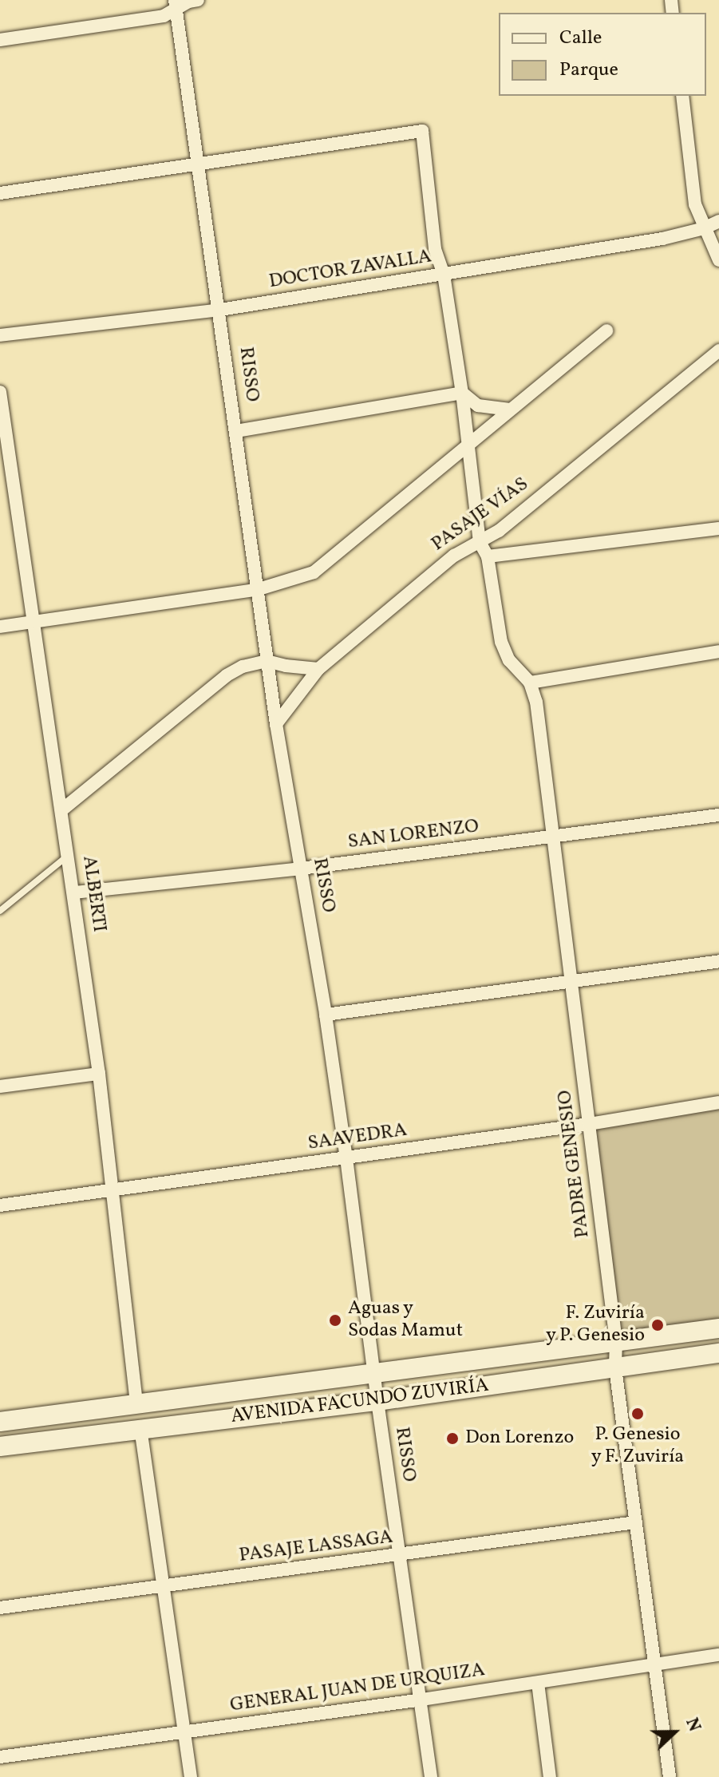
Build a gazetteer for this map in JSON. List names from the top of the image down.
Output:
{
  "streets": {
    "main road": ["AVENIDA FACUNDO ZUVIRÍA"],
    "street": [
      "DOCTOR ZAVALLA",
      "RISSO",
      "PASAJE VÍAS",
      "SAN LORENZO",
      "ALBERTI",
      "SAAVEDRA",
      "PADRE GENESIO",
      "PASAJE LASSAGA",
      "GENERAL JUAN DE URQUIZA"
    ]
  },
  "crossings": [
    ["DOCTOR ZAVALLA", "RISSO"],
    ["RISSO", "PASAJE VÍAS"],
    ["RISSO", "SAN LORENZO"],
    ["RISSO", "SAAVEDRA"],
    ["RISSO", "AVENIDA FACUNDO ZUVIRÍA"],
    ["RISSO", "PASAJE LASSAGA"],
    ["RISSO", "GENERAL JUAN DE URQUIZA"],
    ["SAN LORENZO", "ALBERTI"],
    ["SAN LORENZO", "PADRE GENESIO"],
    ["ALBERTI", "SAAVEDRA"],
    ["ALBERTI", "AVENIDA FACUNDO ZUVIRÍA"],
    ["SAAVEDRA", "PADRE GENESIO"],
    ["PADRE GENESIO", "AVENIDA FACUNDO ZUVIRÍA"],
    ["PADRE GENESIO", "PASAJE LASSAGA"],
    ["PADRE GENESIO", "GENERAL JUAN DE URQUIZA"]
  ],
  "places": [
    "Aguas y Sodas Mamut",
    "F. Zuviría y P. Genesio",
    "P. Genesio y F. Zuviría",
    "Don Lorenzo"
  ],
  "legend": ["Calle", "Parque"],
  "north": "right"
}
